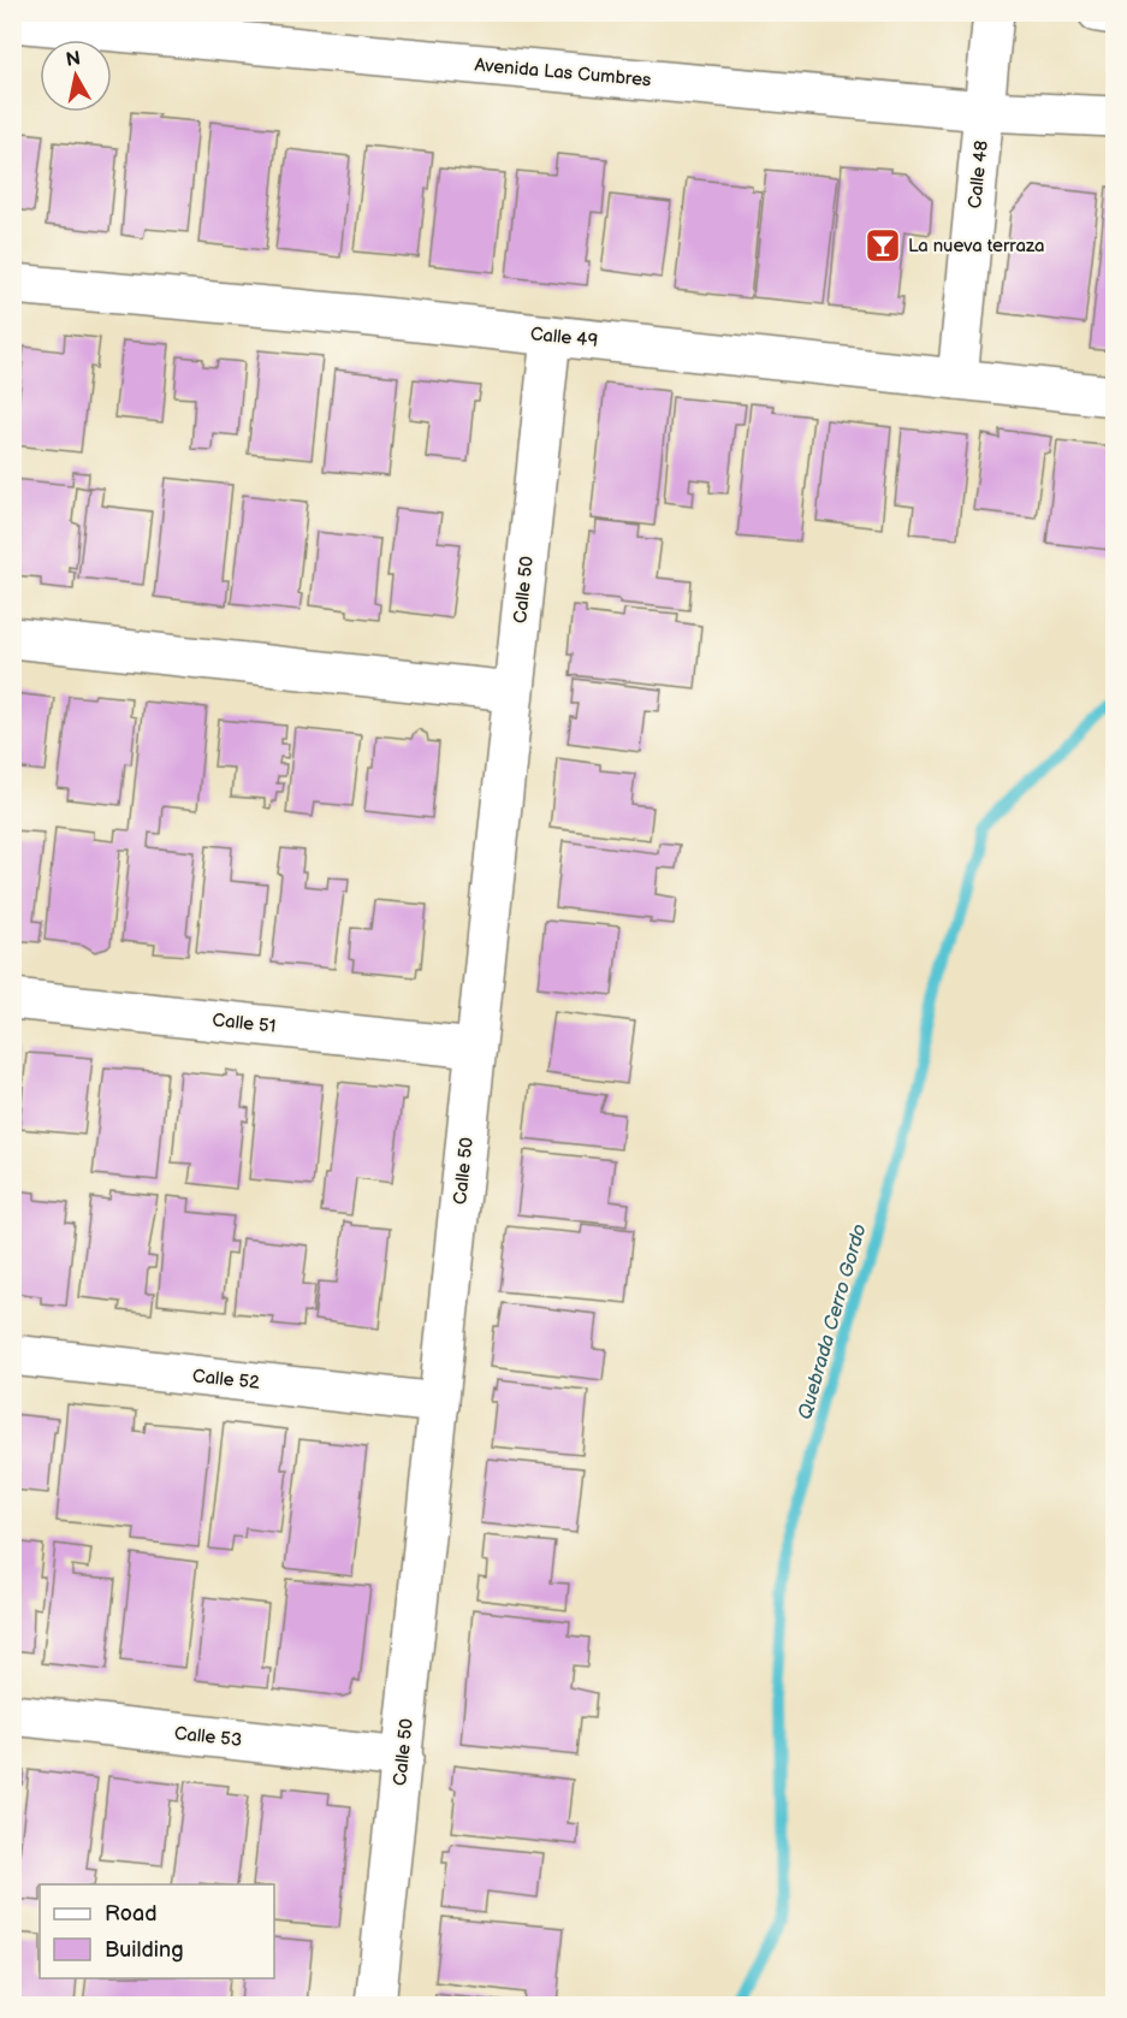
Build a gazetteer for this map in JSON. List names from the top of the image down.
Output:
{
  "streets": {
    "street": [
      "Avenida Las Cumbres",
      "Calle 48",
      "Calle 49",
      "Calle 50",
      "Calle 51",
      "Calle 52",
      "Calle 53"
    ]
  },
  "crossings": [
    ["Avenida Las Cumbres", "Calle 48"],
    ["Calle 48", "Calle 49"],
    ["Calle 49", "Calle 50"],
    ["Calle 50", "Calle 51"],
    ["Calle 50", "Calle 52"],
    ["Calle 50", "Calle 53"]
  ],
  "water": ["Quebrada Cerro Gordo"],
  "places": {
    "bar": ["La nueva terraza"]
  },
  "legend": ["Road", "Building"],
  "north": "top"
}
